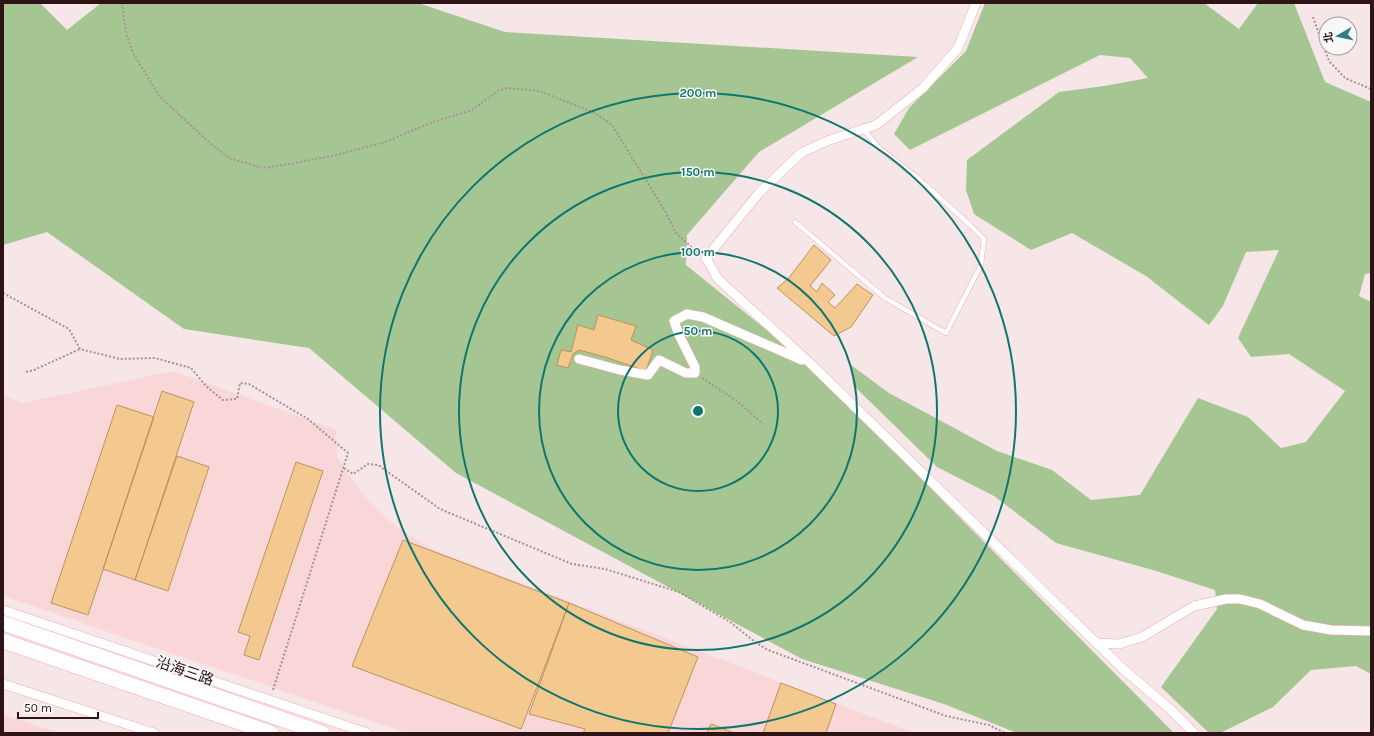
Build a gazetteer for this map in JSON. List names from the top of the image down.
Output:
{
  "streets": {
    "main road": ["沿海三路"]
  },
  "scale_bar": "50 m",
  "north": "left",
  "rings": [
    "200 m",
    "150 m",
    "100 m",
    "50 m"
  ]
}
